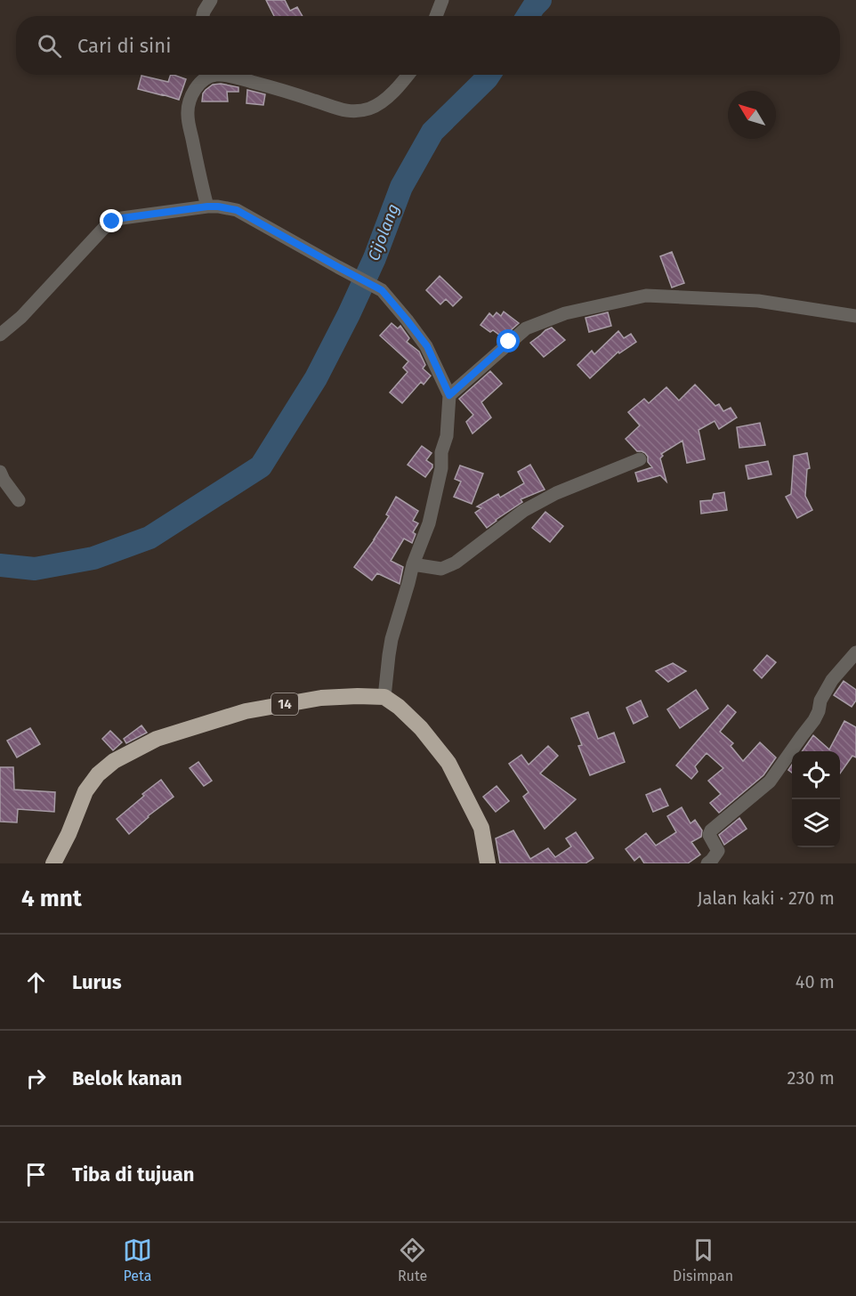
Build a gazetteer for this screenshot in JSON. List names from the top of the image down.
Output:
{
  "streets": {
    "highway": ["14"]
  },
  "water": ["Cijolang"],
  "north": "top left",
  "page": {
    "search": "Cari di sini",
    "heading": ["4 mnt", "Jalan kaki · 270 m"],
    "list": [
      ["Lurus", "40 m"],
      ["Belok kanan", "230 m"],
      "Tiba di tujuan"
    ],
    "nav": ["Peta", "Rute", "Disimpan"]
  }
}
